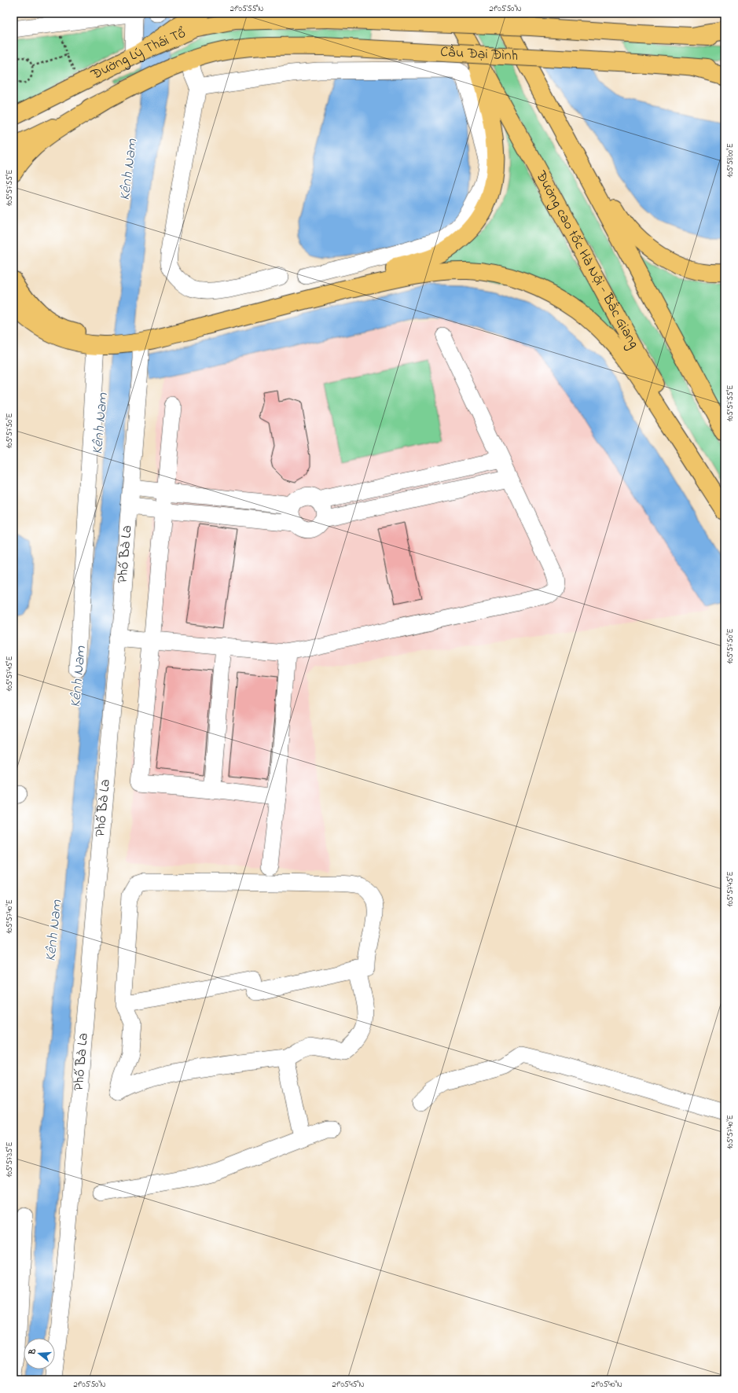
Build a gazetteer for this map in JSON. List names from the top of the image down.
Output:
{
  "streets": {
    "main road": ["Cầu Đại Đình", "Đường Lý Thái Tổ", "Đường cao tốc Hà Nội - Bắc Giang"],
    "street": ["Phố Bà La"]
  },
  "crossings": [
    ["Cầu Đại Đình", "Đường Lý Thái Tổ"]
  ],
  "water": ["Kênh Nam"],
  "north": "left",
  "coordinates": [
    "21°05'55\"N",
    "21°05'50\"N",
    "105°58'00\"E",
    "105°57'55\"E",
    "105°57'50\"E",
    "105°57'45\"E",
    "105°57'40\"E",
    "105°57'35\"E",
    "21°05'45\"N",
    "21°05'40\"N"
  ]
}
